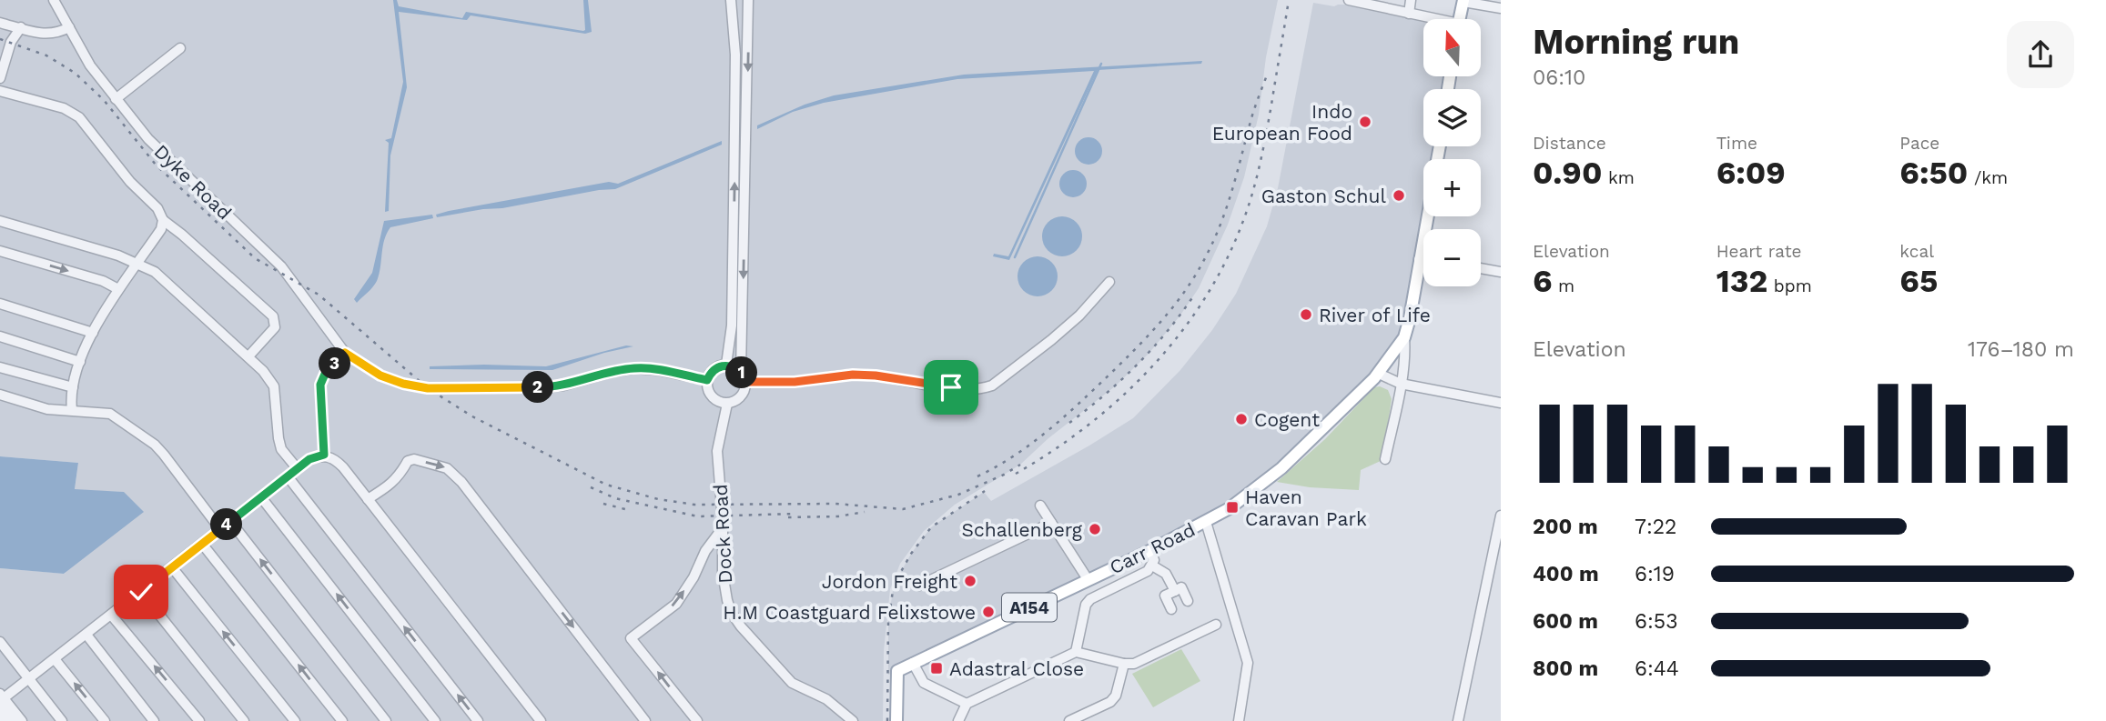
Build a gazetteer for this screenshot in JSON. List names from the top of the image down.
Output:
{
  "streets": {
    "main road": ["Carr Road", "A154"],
    "street": ["Dyke Road", "Dock Road"]
  },
  "crossings": [
    ["Carr Road", "A154"]
  ],
  "places": {
    "other": [
      "Indo European Food",
      "Gaston Schul",
      "River of Life",
      "Cogent",
      "Schallenberg",
      "Jordon Freight",
      "H.M Coastguard Felixstowe"
    ],
    "transit": ["Haven Caravan Park", "Adastral Close"]
  },
  "north": "top",
  "page": {
    "heading": ["Morning run", "06:10"],
    "map_buttons": ["+", "−"],
    "stats": [
      ["Distance", "0.90 km"],
      ["Time", "6:09"],
      ["Pace", "6:50 /km"],
      ["Elevation", "6 m"],
      ["Heart rate", "132 bpm"],
      ["kcal", "65"]
    ],
    "chart": ["Elevation", "176–180 m"],
    "pins": [
      "3",
      "1",
      "2",
      "4"
    ],
    "list": [
      {
        "name": "200 m",
        "note": "7:22"
      },
      {
        "name": "400 m",
        "note": "6:19"
      },
      {
        "name": "600 m",
        "note": "6:53"
      },
      {
        "name": "800 m",
        "note": "6:44"
      }
    ]
  }
}
